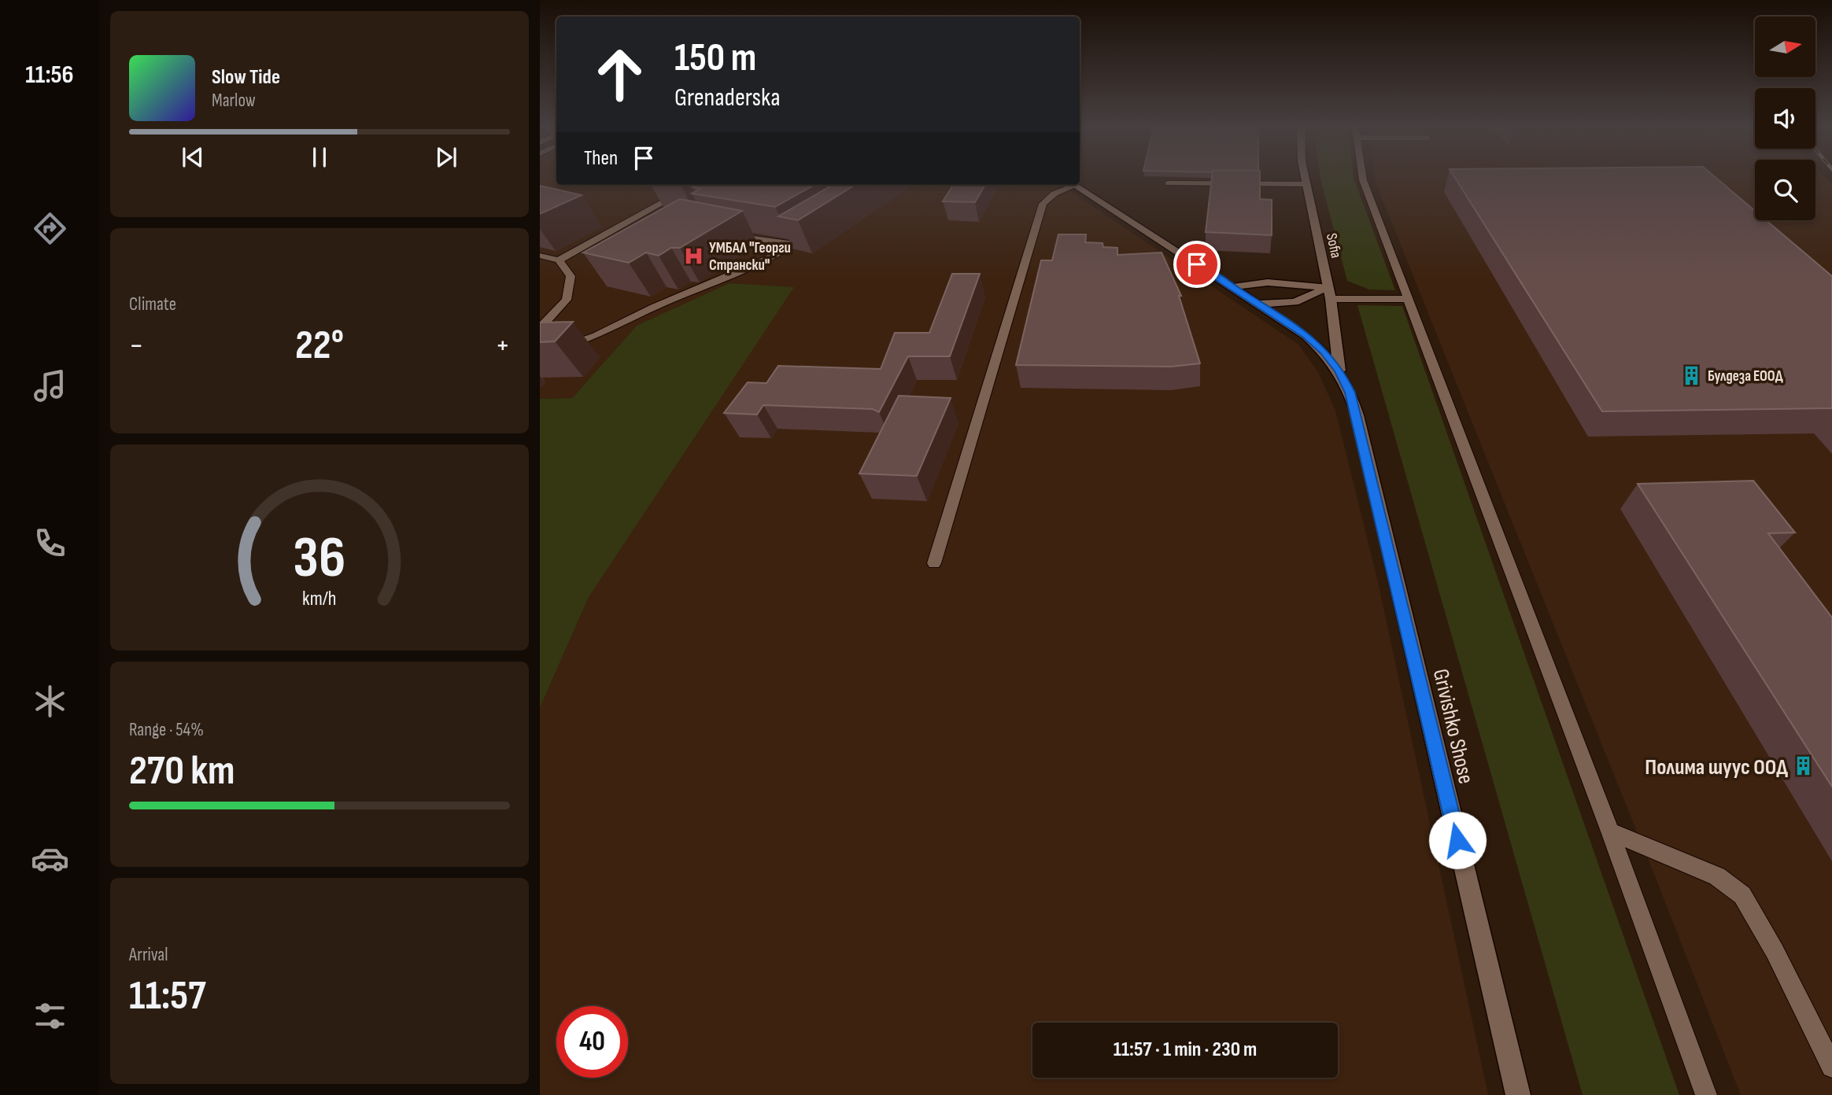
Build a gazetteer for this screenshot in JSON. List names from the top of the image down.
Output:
{
  "streets": {
    "street": ["Sofia", "Grivishko Shose"]
  },
  "crossings": [
    ["Sofia", "Grivishko Shose"]
  ],
  "places": {
    "hospital": ["УМБАЛ \"Георги Странски\""],
    "building": ["Булдеза ЕООД", "Полима шуус ООД"]
  },
  "north": "right",
  "page": {
    "tabs": "11:56",
    "turn": ["150 m", "Grenaderska"],
    "song": ["Slow Tide", "Marlow"],
    "then": "Then",
    "tile": [
      "Climate",
      ["Range · 54%", "270 km"],
      ["Arrival", "11:57"]
    ],
    "heat": ["−", "22°", "+"],
    "limit": "40",
    "trip": "11:57 · 1 min · 230 m",
    "gauge": ["36", "km/h"]
  }
}
